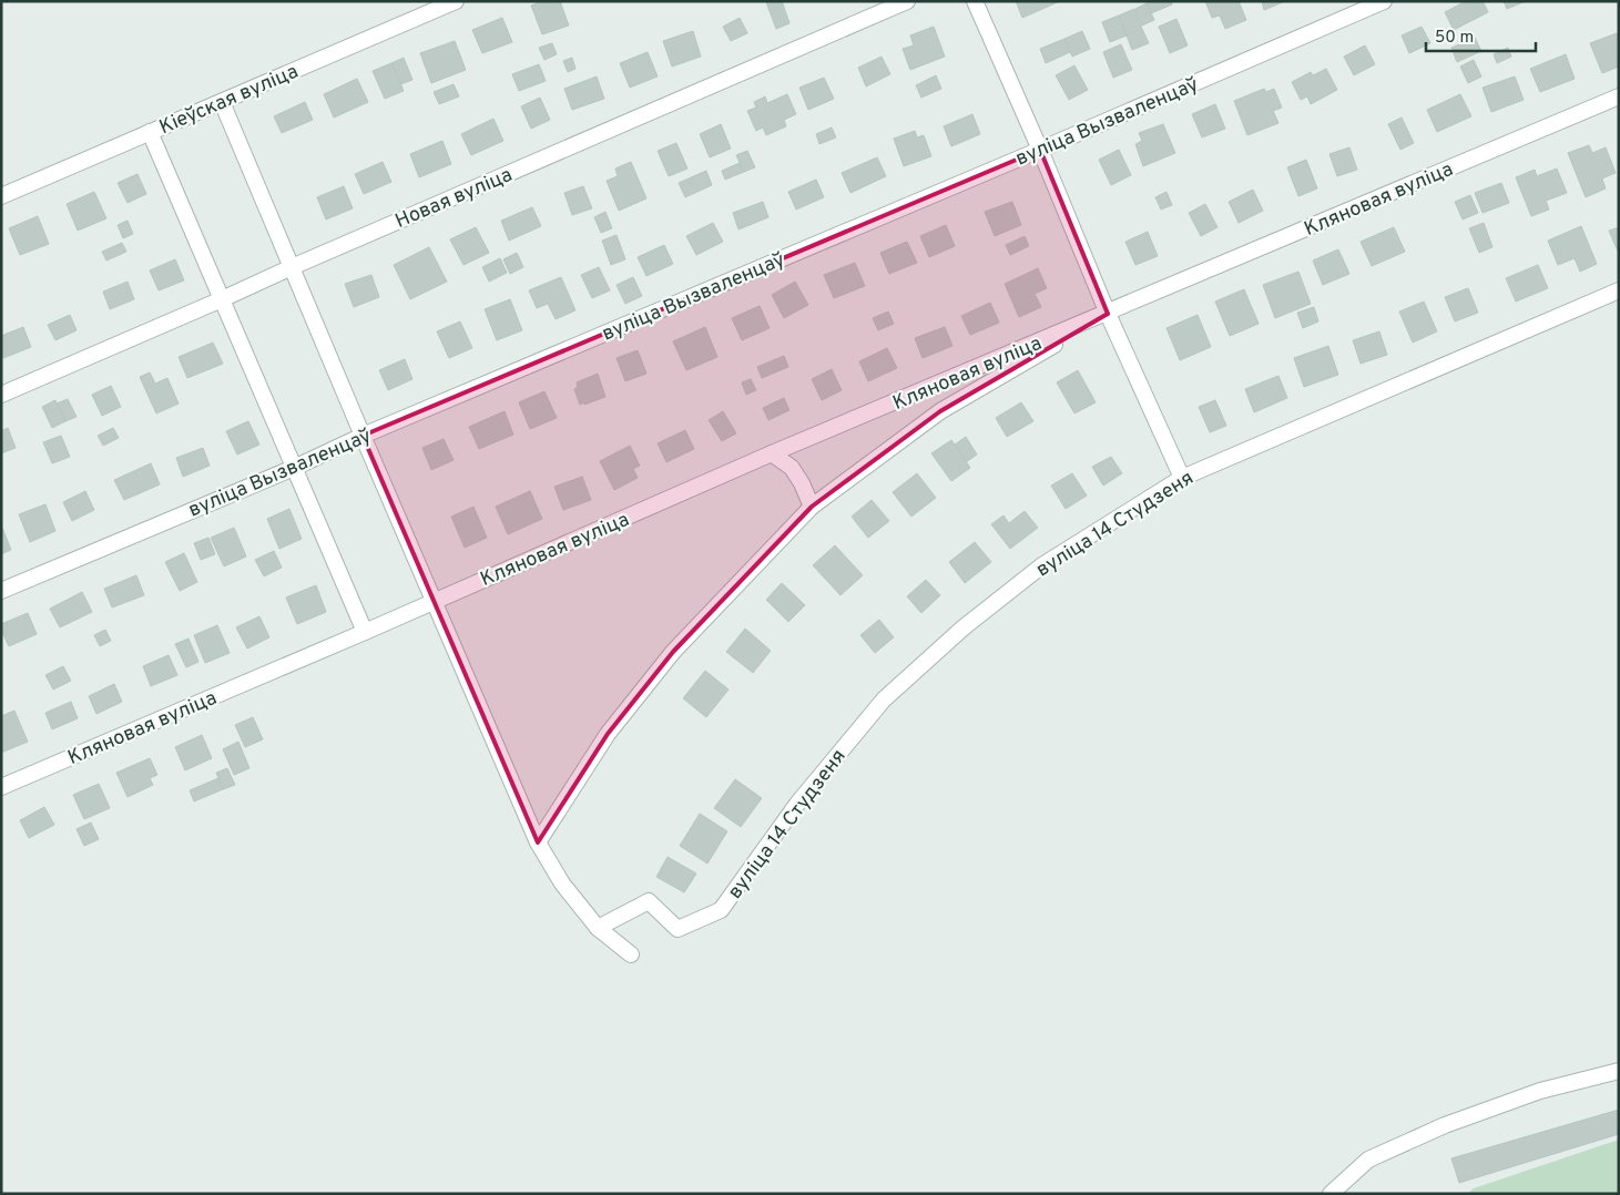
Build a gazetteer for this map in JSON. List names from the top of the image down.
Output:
{
  "streets": {
    "street": [
      "Кіеўская вуліца",
      "вуліца Вызваленцаў",
      "Новая вуліца",
      "Кляновая вуліца",
      "вуліца 14 Студзеня"
    ]
  },
  "scale_bar": "50 m"
}
